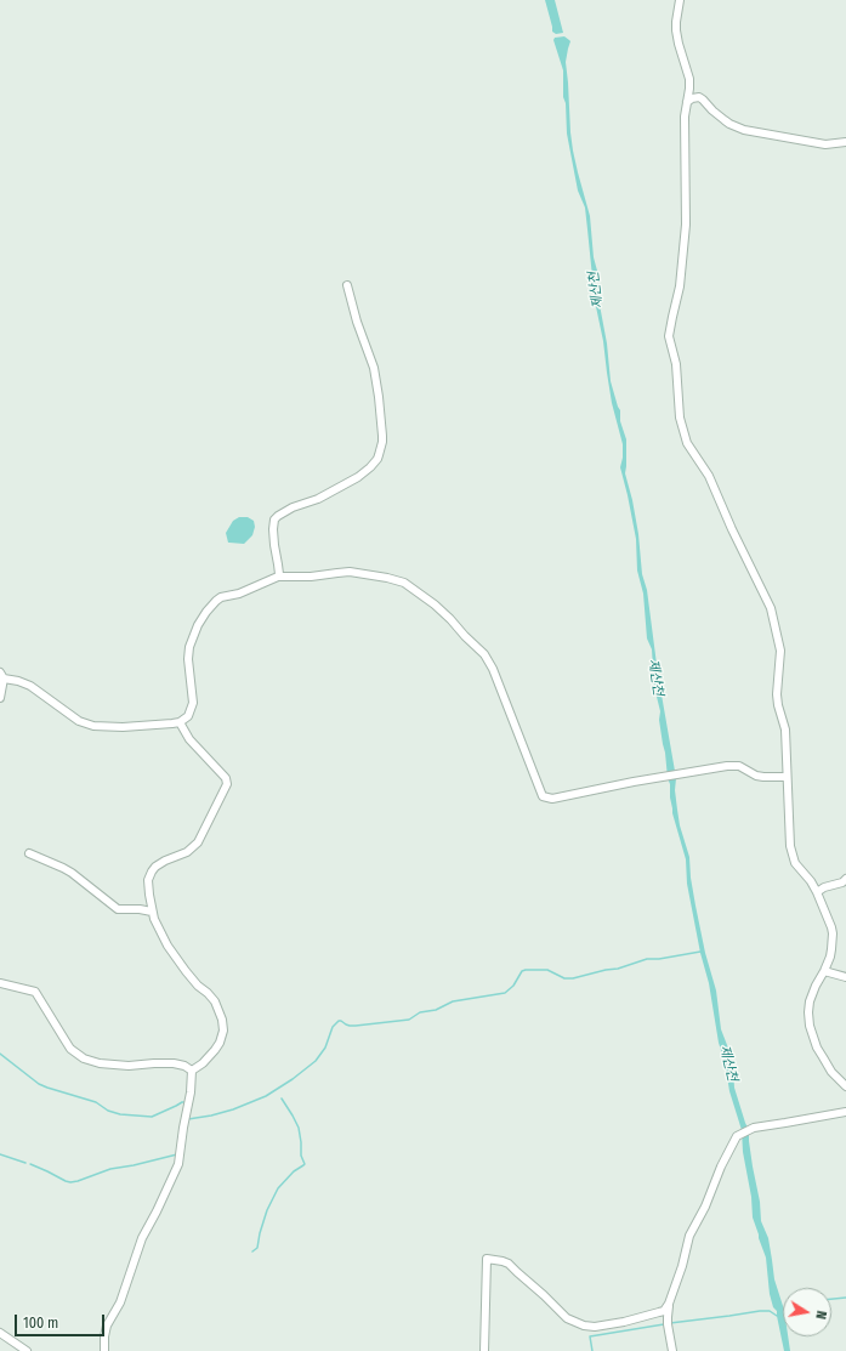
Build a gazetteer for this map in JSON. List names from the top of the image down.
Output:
{
  "water": ["제산천"],
  "scale_bar": "100 m",
  "north": "right"
}
